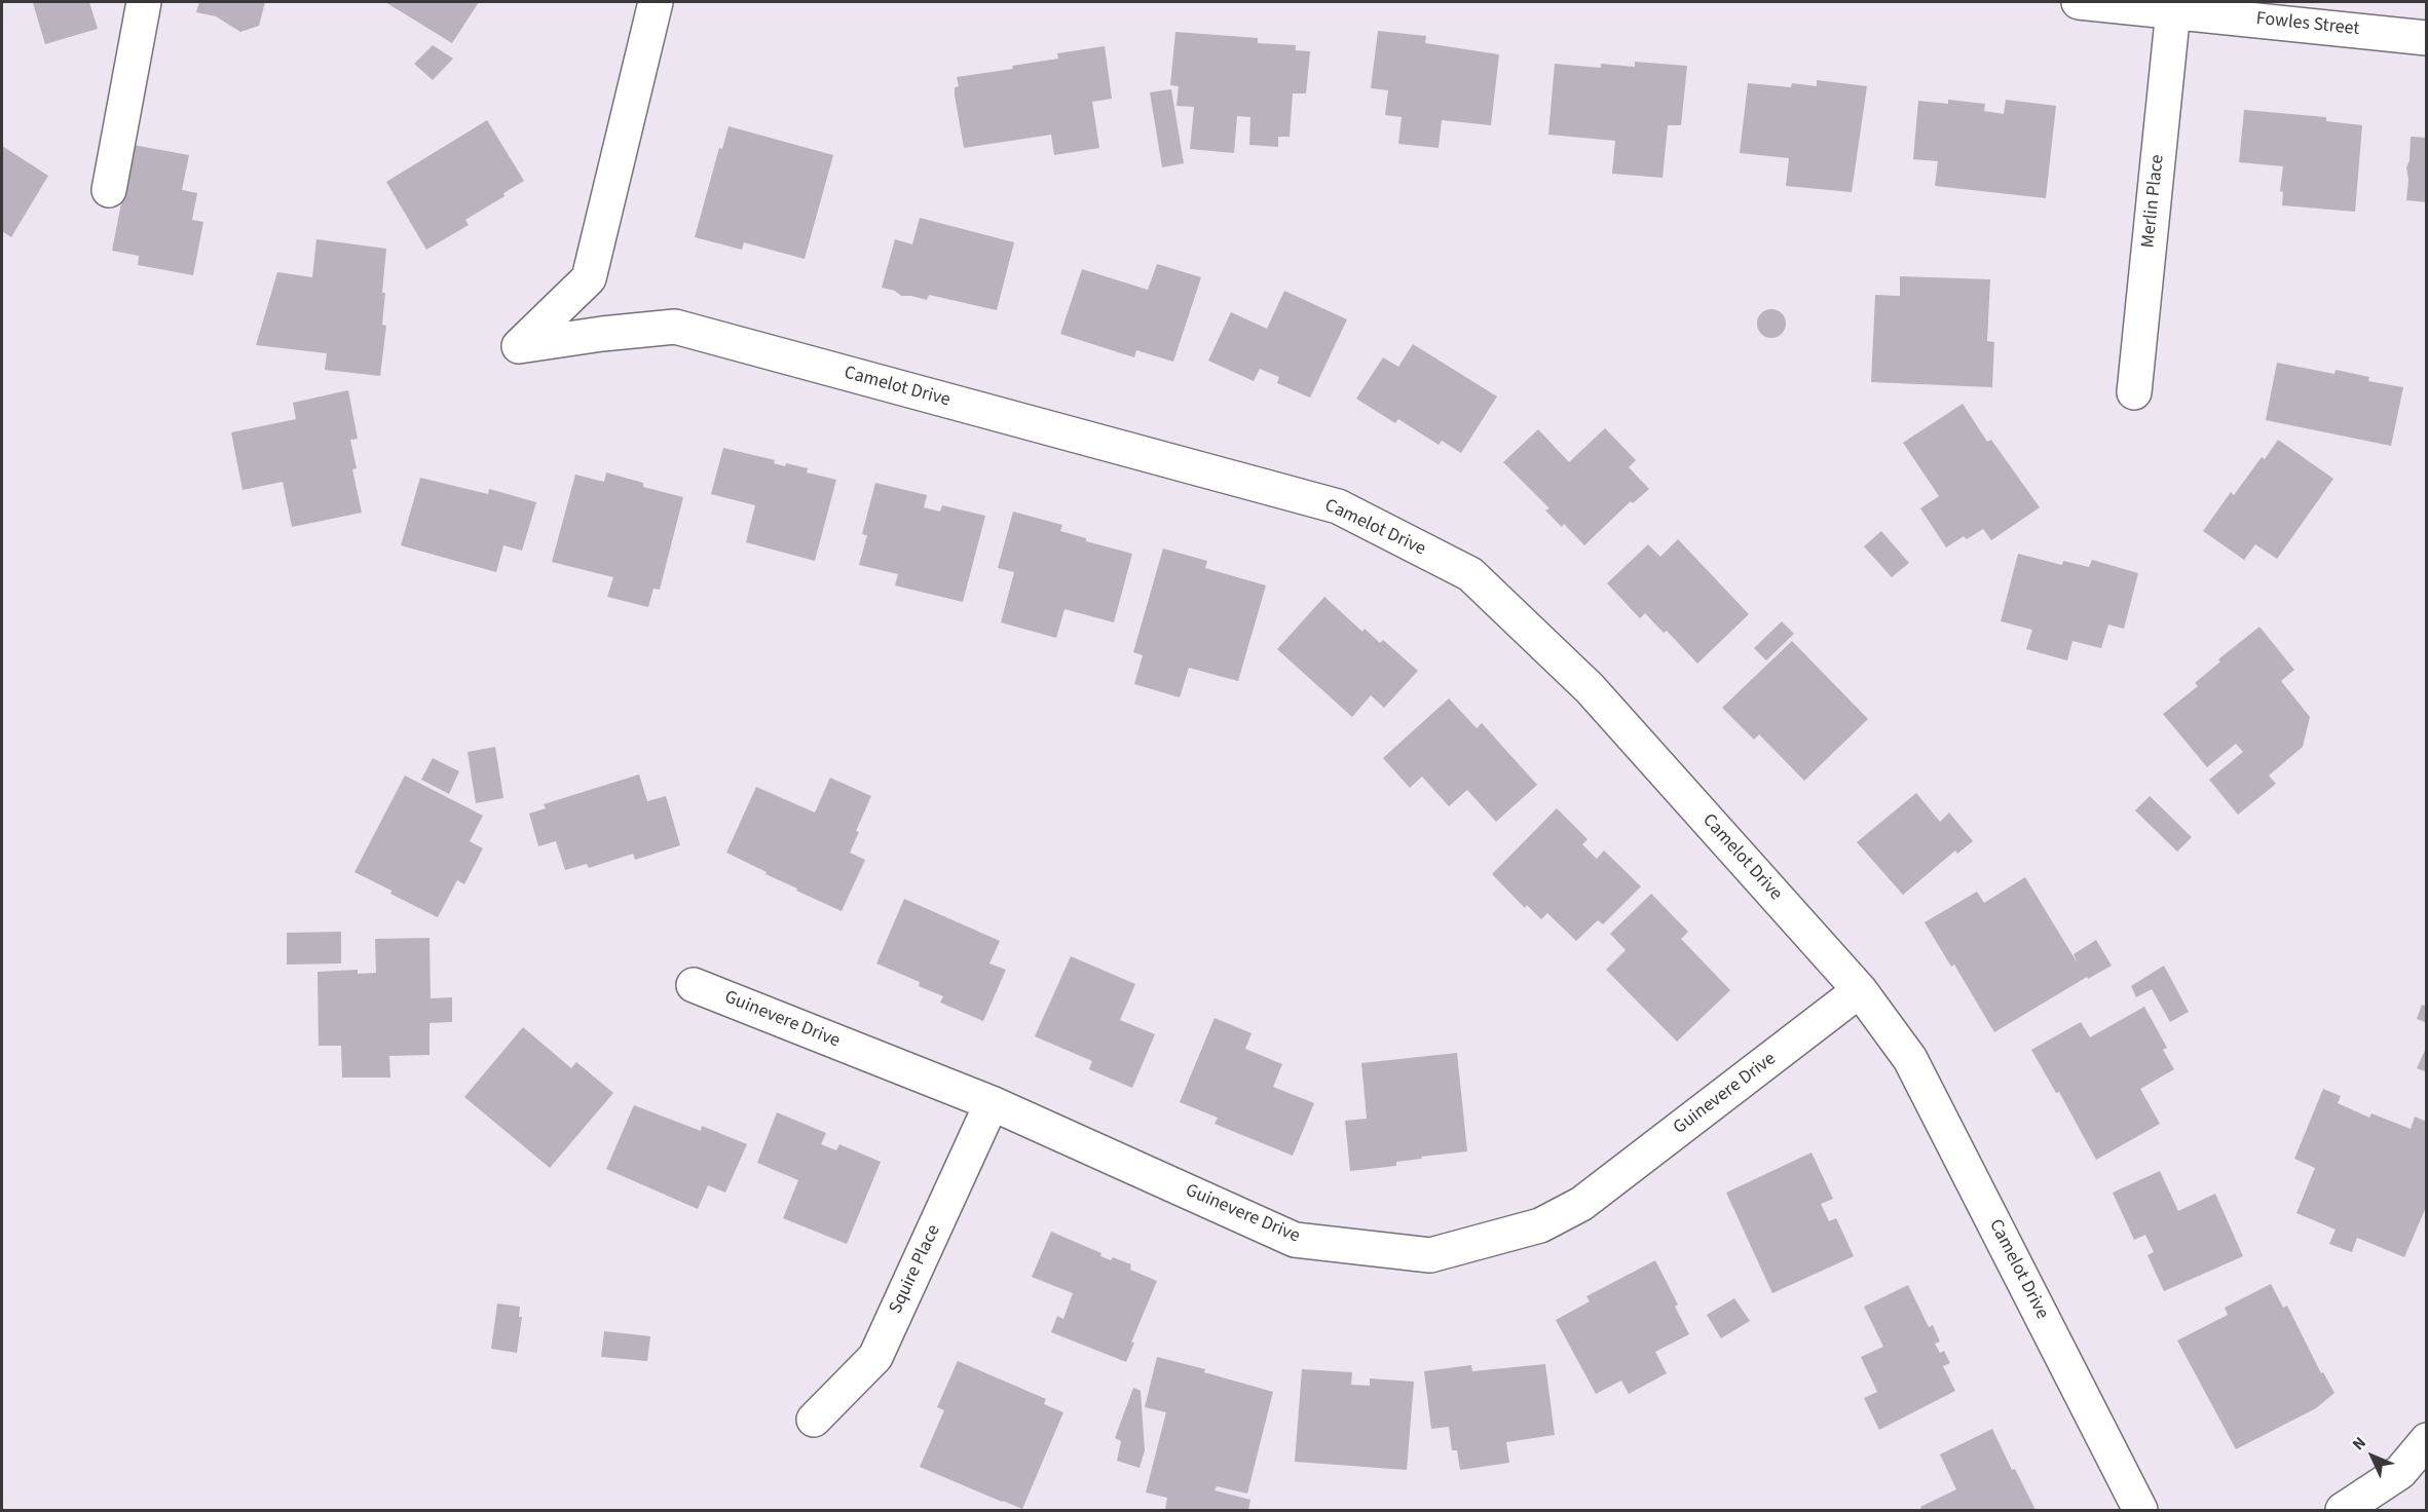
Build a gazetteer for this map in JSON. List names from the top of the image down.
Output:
{
  "streets": {
    "street": [
      "Fowles Street",
      "Merlin Place",
      "Camelot Drive",
      "Guinevere Drive",
      "Squire Place"
    ]
  },
  "crossings": [
    ["Fowles Street", "Merlin Place"],
    ["Camelot Drive", "Guinevere Drive"],
    ["Guinevere Drive", "Squire Place"]
  ],
  "north": "top left"
}
